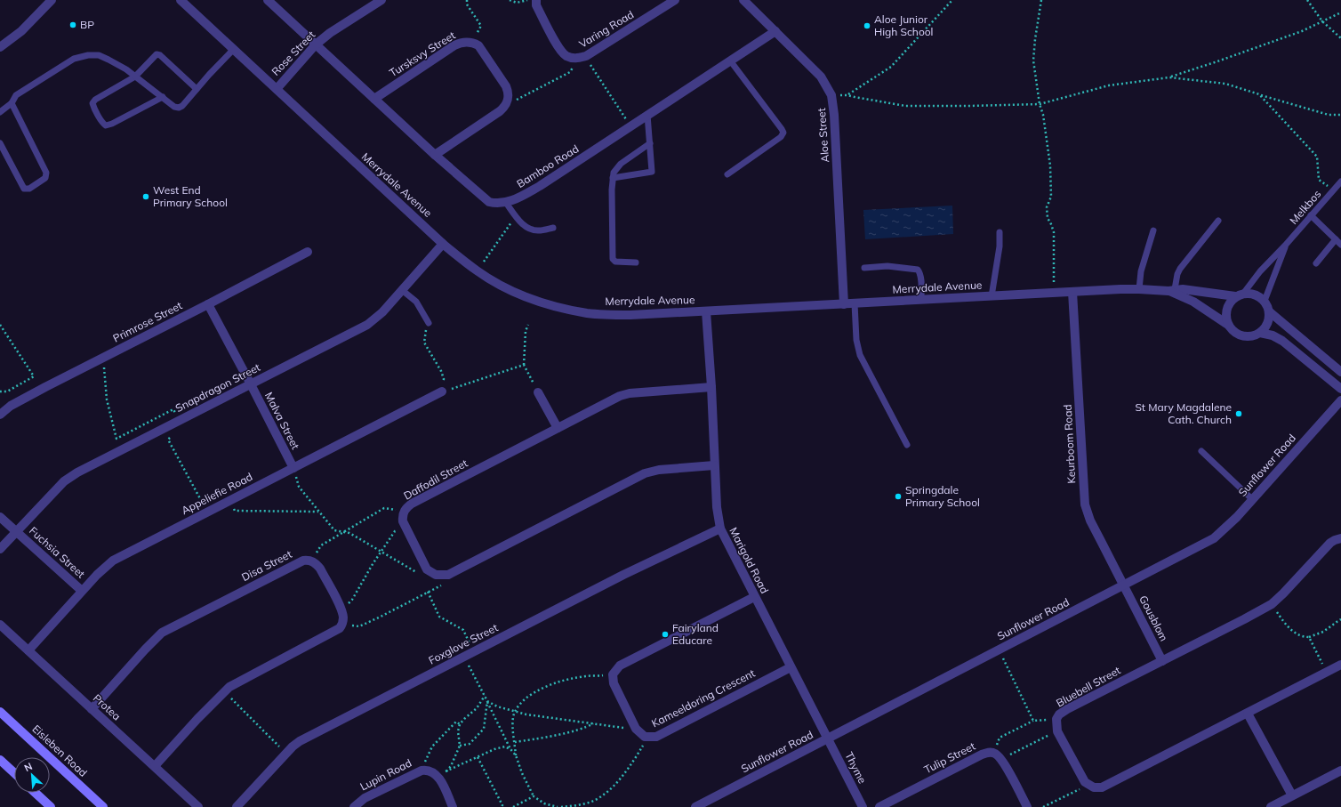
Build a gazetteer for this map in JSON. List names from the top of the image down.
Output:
{
  "streets": {
    "main road": ["Eisleben Road"],
    "street": [
      "Varing Road",
      "Rose Street",
      "Tursksvy Street",
      "Aloe Street",
      "Bamboo Road",
      "Merrydale Avenue",
      "Primrose Street",
      "Snapdragon Street",
      "Malva Street",
      "Keurboom Road",
      "Sunflower Road",
      "Daffodil Street",
      "Appeliefie Road",
      "Fuchsia Street",
      "Marigold Road",
      "Disa Street",
      "Gousblom",
      "Foxglove Street",
      "Bluebell Street",
      "Kameeldoring Crescent",
      "Protea",
      "Tulip Street",
      "Thyme",
      "Lupin Road"
    ],
    "lane": ["Melkbos"]
  },
  "crossings": [
    ["Rose Street", "Merrydale Avenue"],
    ["Aloe Street", "Bamboo Road"],
    ["Aloe Street", "Merrydale Avenue"],
    ["Merrydale Avenue", "Melkbos"],
    ["Merrydale Avenue", "Snapdragon Street"],
    ["Merrydale Avenue", "Keurboom Road"],
    ["Merrydale Avenue", "Marigold Road"],
    ["Primrose Street", "Malva Street"],
    ["Snapdragon Street", "Malva Street"],
    ["Snapdragon Street", "Fuchsia Street"],
    ["Malva Street", "Appeliefie Road"],
    ["Keurboom Road", "Sunflower Road"],
    ["Keurboom Road", "Gousblom"],
    ["Sunflower Road", "Marigold Road"],
    ["Sunflower Road", "Gousblom"],
    ["Sunflower Road", "Thyme"],
    ["Daffodil Street", "Marigold Road"],
    ["Appeliefie Road", "Fuchsia Street"],
    ["Appeliefie Road", "Protea"],
    ["Marigold Road", "Foxglove Street"],
    ["Marigold Road", "Kameeldoring Crescent"],
    ["Marigold Road", "Thyme"],
    ["Disa Street", "Protea"],
    ["Gousblom", "Bluebell Street"]
  ],
  "places": [
    "BP",
    "Aloe Junior High School",
    "West End Primary School",
    "St Mary Magdalene Cath. Church",
    "Springdale Primary School",
    "Fairyland Educare"
  ],
  "north": "top left"
}
